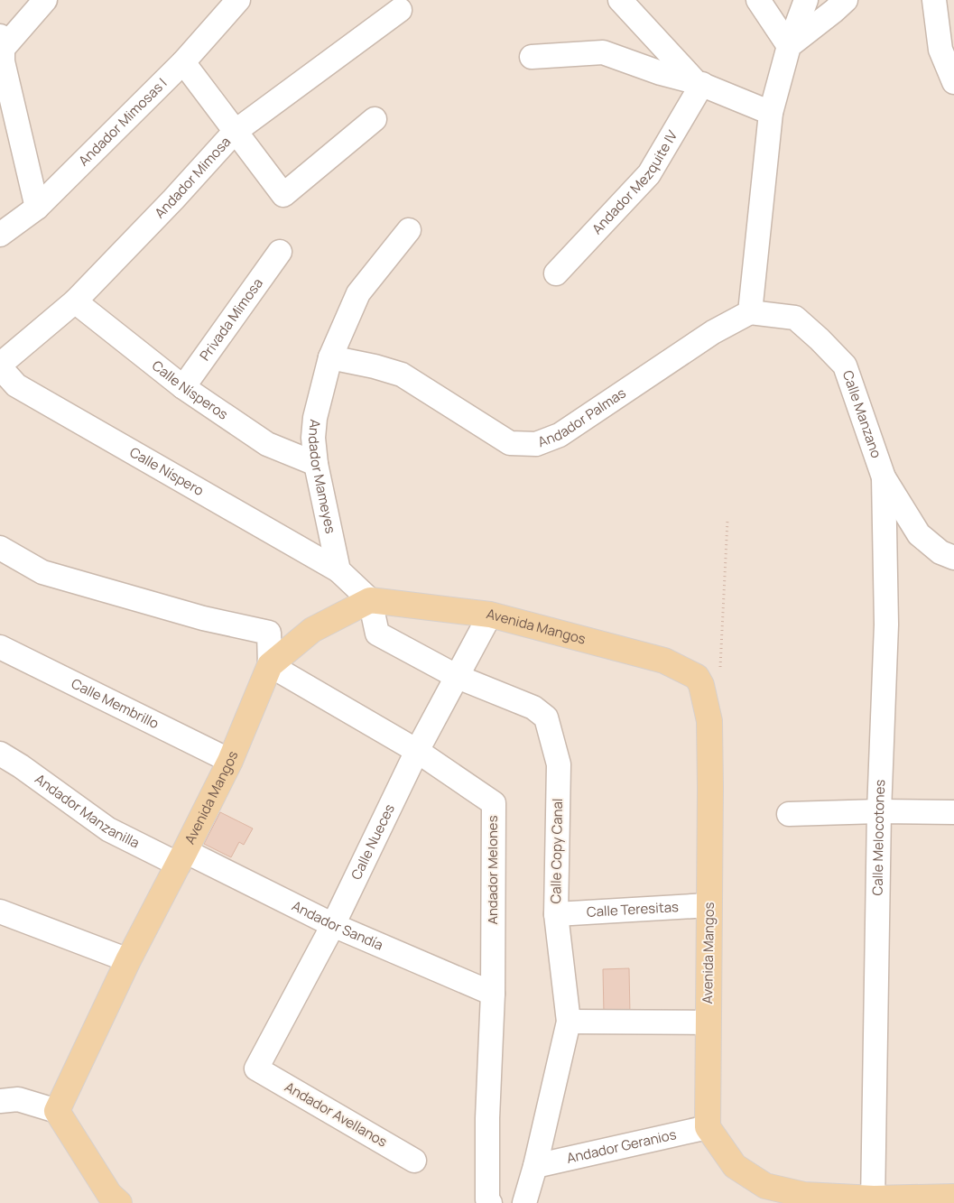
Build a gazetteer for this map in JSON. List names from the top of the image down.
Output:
{
  "streets": {
    "main road": ["Avenida Mangos"],
    "street": [
      "Andador Mimosas I",
      "Andador Mimosa",
      "Andador Mezquite IV",
      "Privada Mimosa",
      "Calle Nísperos",
      "Calle Manzano",
      "Andador Palmas",
      "Calle Níspero",
      "Andador Mameyes",
      "Calle Membrillo",
      "Andador Manzanilla",
      "Calle Melocotones",
      "Calle Nueces",
      "Calle Copy Canal",
      "Andador Melones",
      "Calle Teresitas",
      "Andador Sandía",
      "Andador Avellanos",
      "Andador Geranios"
    ]
  },
  "crossings": [
    ["Andador Mimosa", "Calle Nísperos"],
    ["Andador Mimosa", "Calle Níspero"],
    ["Privada Mimosa", "Calle Nísperos"],
    ["Calle Nísperos", "Andador Mameyes"],
    ["Calle Manzano", "Andador Palmas"],
    ["Calle Manzano", "Calle Melocotones"],
    ["Andador Palmas", "Andador Mameyes"],
    ["Calle Níspero", "Andador Mameyes"],
    ["Avenida Mangos", "Calle Membrillo"],
    ["Avenida Mangos", "Andador Manzanilla"],
    ["Avenida Mangos", "Calle Nueces"],
    ["Avenida Mangos", "Calle Copy Canal"],
    ["Avenida Mangos", "Andador Melones"],
    ["Avenida Mangos", "Calle Teresitas"],
    ["Avenida Mangos", "Andador Sandía"],
    ["Avenida Mangos", "Andador Geranios"],
    ["Andador Manzanilla", "Andador Sandía"],
    ["Calle Nueces", "Calle Copy Canal"],
    ["Calle Nueces", "Andador Melones"],
    ["Calle Nueces", "Andador Sandía"],
    ["Calle Nueces", "Andador Avellanos"],
    ["Calle Copy Canal", "Calle Teresitas"],
    ["Calle Copy Canal", "Andador Geranios"],
    ["Andador Melones", "Andador Sandía"]
  ]
}
